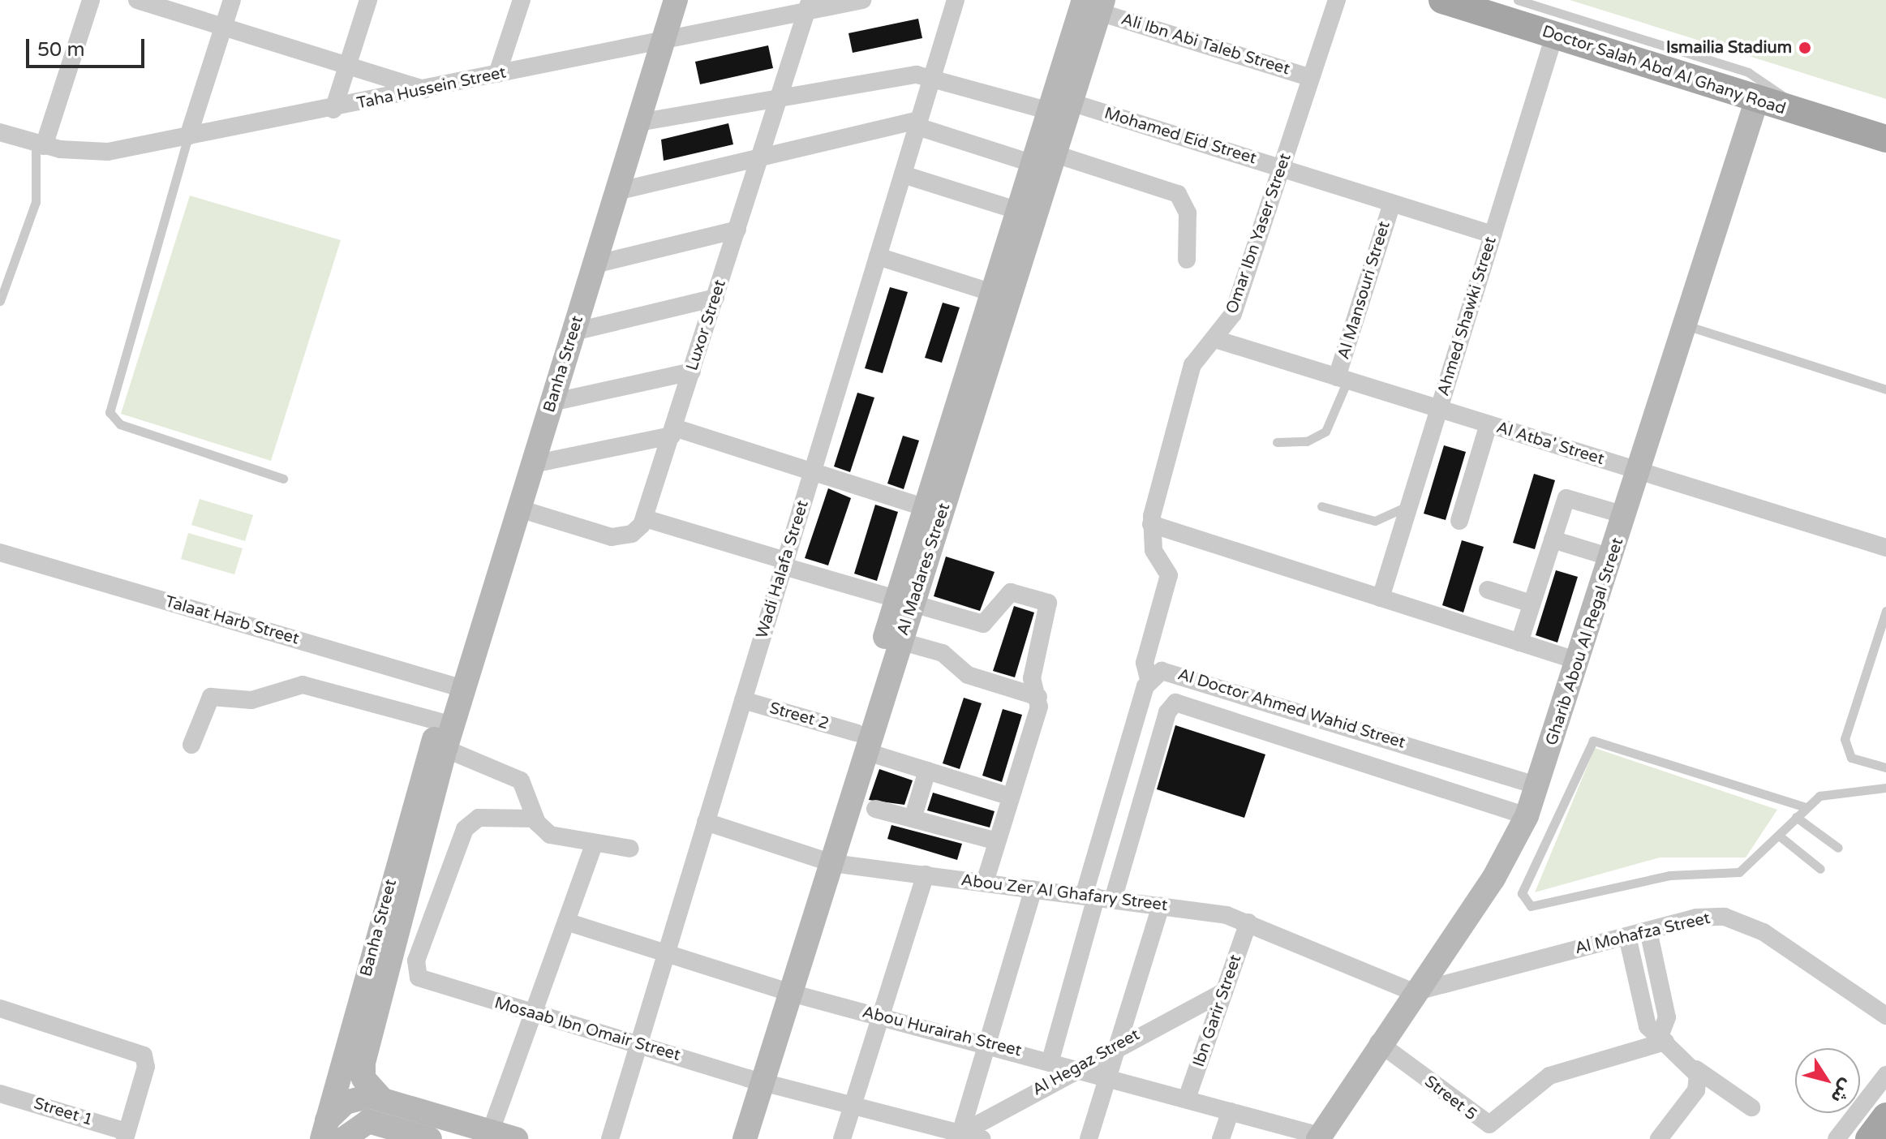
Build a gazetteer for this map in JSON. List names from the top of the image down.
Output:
{
  "streets": {
    "main road": [
      "Doctor Salah Abd Al Ghany Road",
      "Banha Street",
      "Al Madares Street",
      "Gharib Abou Al Regal Street"
    ],
    "street": [
      "Ali Ibn Abi Taleb Street",
      "Taha Hussein Street",
      "Mohamed Eid Street",
      "Omar Ibn Yaser Street",
      "Al Mansouri Street",
      "Ahmed Shawki Street",
      "Luxor Street",
      "Al Atba' Street",
      "Wadi Halafa Street",
      "Talaat Harb Street",
      "Al Doctor Ahmed Wahid Street",
      "Street 2",
      "Abou Zer Al Ghafary Street",
      "Al Mohafza Street",
      "Ibn Garir Street",
      "Mosaab Ibn Omair Street",
      "Abou Hurairah Street",
      "Al Hegaz Street",
      "Street 5",
      "Street 1"
    ]
  },
  "crossings": [
    ["Ali Ibn Abi Taleb Street", "Omar Ibn Yaser Street"],
    ["Ali Ibn Abi Taleb Street", "Al Madares Street"],
    ["Doctor Salah Abd Al Ghany Road", "Ahmed Shawki Street"],
    ["Doctor Salah Abd Al Ghany Road", "Gharib Abou Al Regal Street"],
    ["Taha Hussein Street", "Luxor Street"],
    ["Taha Hussein Street", "Banha Street"],
    ["Mohamed Eid Street", "Omar Ibn Yaser Street"],
    ["Mohamed Eid Street", "Al Mansouri Street"],
    ["Mohamed Eid Street", "Ahmed Shawki Street"],
    ["Mohamed Eid Street", "Luxor Street"],
    ["Mohamed Eid Street", "Banha Street"],
    ["Mohamed Eid Street", "Wadi Halafa Street"],
    ["Mohamed Eid Street", "Al Madares Street"],
    ["Omar Ibn Yaser Street", "Al Atba' Street"],
    ["Omar Ibn Yaser Street", "Al Doctor Ahmed Wahid Street"],
    ["Al Mansouri Street", "Al Atba' Street"],
    ["Ahmed Shawki Street", "Al Atba' Street"],
    ["Banha Street", "Talaat Harb Street"],
    ["Al Atba' Street", "Gharib Abou Al Regal Street"],
    ["Wadi Halafa Street", "Street 2"],
    ["Wadi Halafa Street", "Abou Zer Al Ghafary Street"],
    ["Wadi Halafa Street", "Mosaab Ibn Omair Street"],
    ["Wadi Halafa Street", "Abou Hurairah Street"],
    ["Al Madares Street", "Street 2"],
    ["Al Madares Street", "Abou Zer Al Ghafary Street"],
    ["Al Madares Street", "Mosaab Ibn Omair Street"],
    ["Al Madares Street", "Abou Hurairah Street"],
    ["Gharib Abou Al Regal Street", "Al Doctor Ahmed Wahid Street"],
    ["Gharib Abou Al Regal Street", "Abou Zer Al Ghafary Street"],
    ["Gharib Abou Al Regal Street", "Al Mohafza Street"],
    ["Gharib Abou Al Regal Street", "Abou Hurairah Street"],
    ["Gharib Abou Al Regal Street", "Street 5"],
    ["Al Doctor Ahmed Wahid Street", "Abou Zer Al Ghafary Street"],
    ["Abou Zer Al Ghafary Street", "Al Mohafza Street"],
    ["Abou Zer Al Ghafary Street", "Ibn Garir Street"],
    ["Ibn Garir Street", "Abou Hurairah Street"],
    ["Ibn Garir Street", "Al Hegaz Street"],
    ["Mosaab Ibn Omair Street", "Al Hegaz Street"],
    ["Abou Hurairah Street", "Al Hegaz Street"]
  ],
  "places": ["Ismailia Stadium"],
  "scale_bar": "50 m",
  "north": "bottom right"
}
